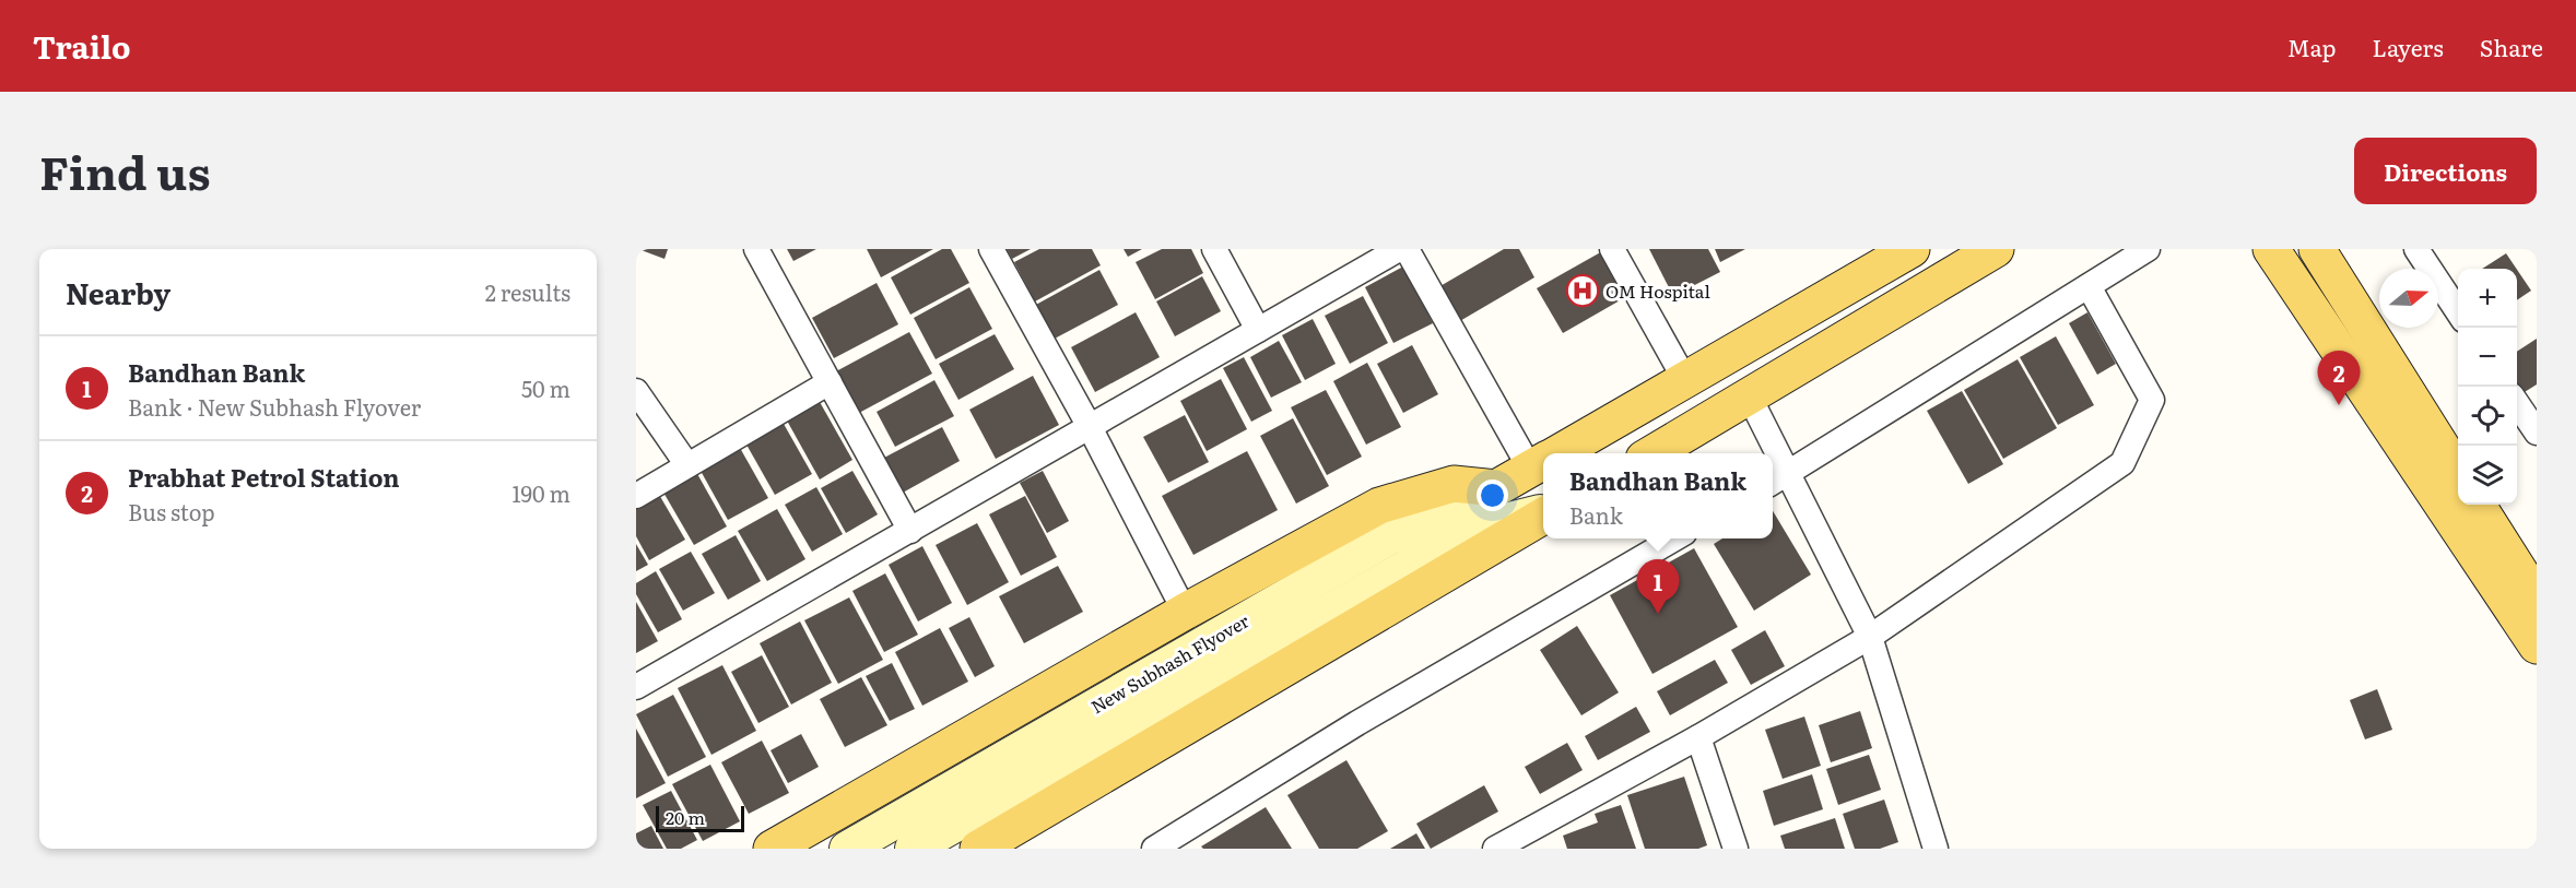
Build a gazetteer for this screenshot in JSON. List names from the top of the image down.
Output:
{
  "streets": {
    "main road": ["New Subhash Flyover"]
  },
  "places": {
    "hospital": ["OM Hospital"]
  },
  "scale_bar": "20 m",
  "north": "right",
  "page": {
    "header": "Trailo",
    "nav": ["Map", "Layers", "Share"],
    "title": "Find us",
    "buttons": "Directions",
    "heading": ["Nearby", "2 results"],
    "map_buttons": ["+", "−"],
    "list": [
      {
        "mark": "1",
        "name": "Bandhan Bank",
        "note": "Bank · New Subhash Flyover",
        "value": "50 m"
      },
      {
        "mark": "2",
        "name": "Prabhat Petrol Station",
        "note": "Bus stop",
        "value": "190 m"
      }
    ],
    "pins": ["2", "1"],
    "popup": ["Bandhan Bank", "Bank"],
    "scale": "20 m"
  }
}
